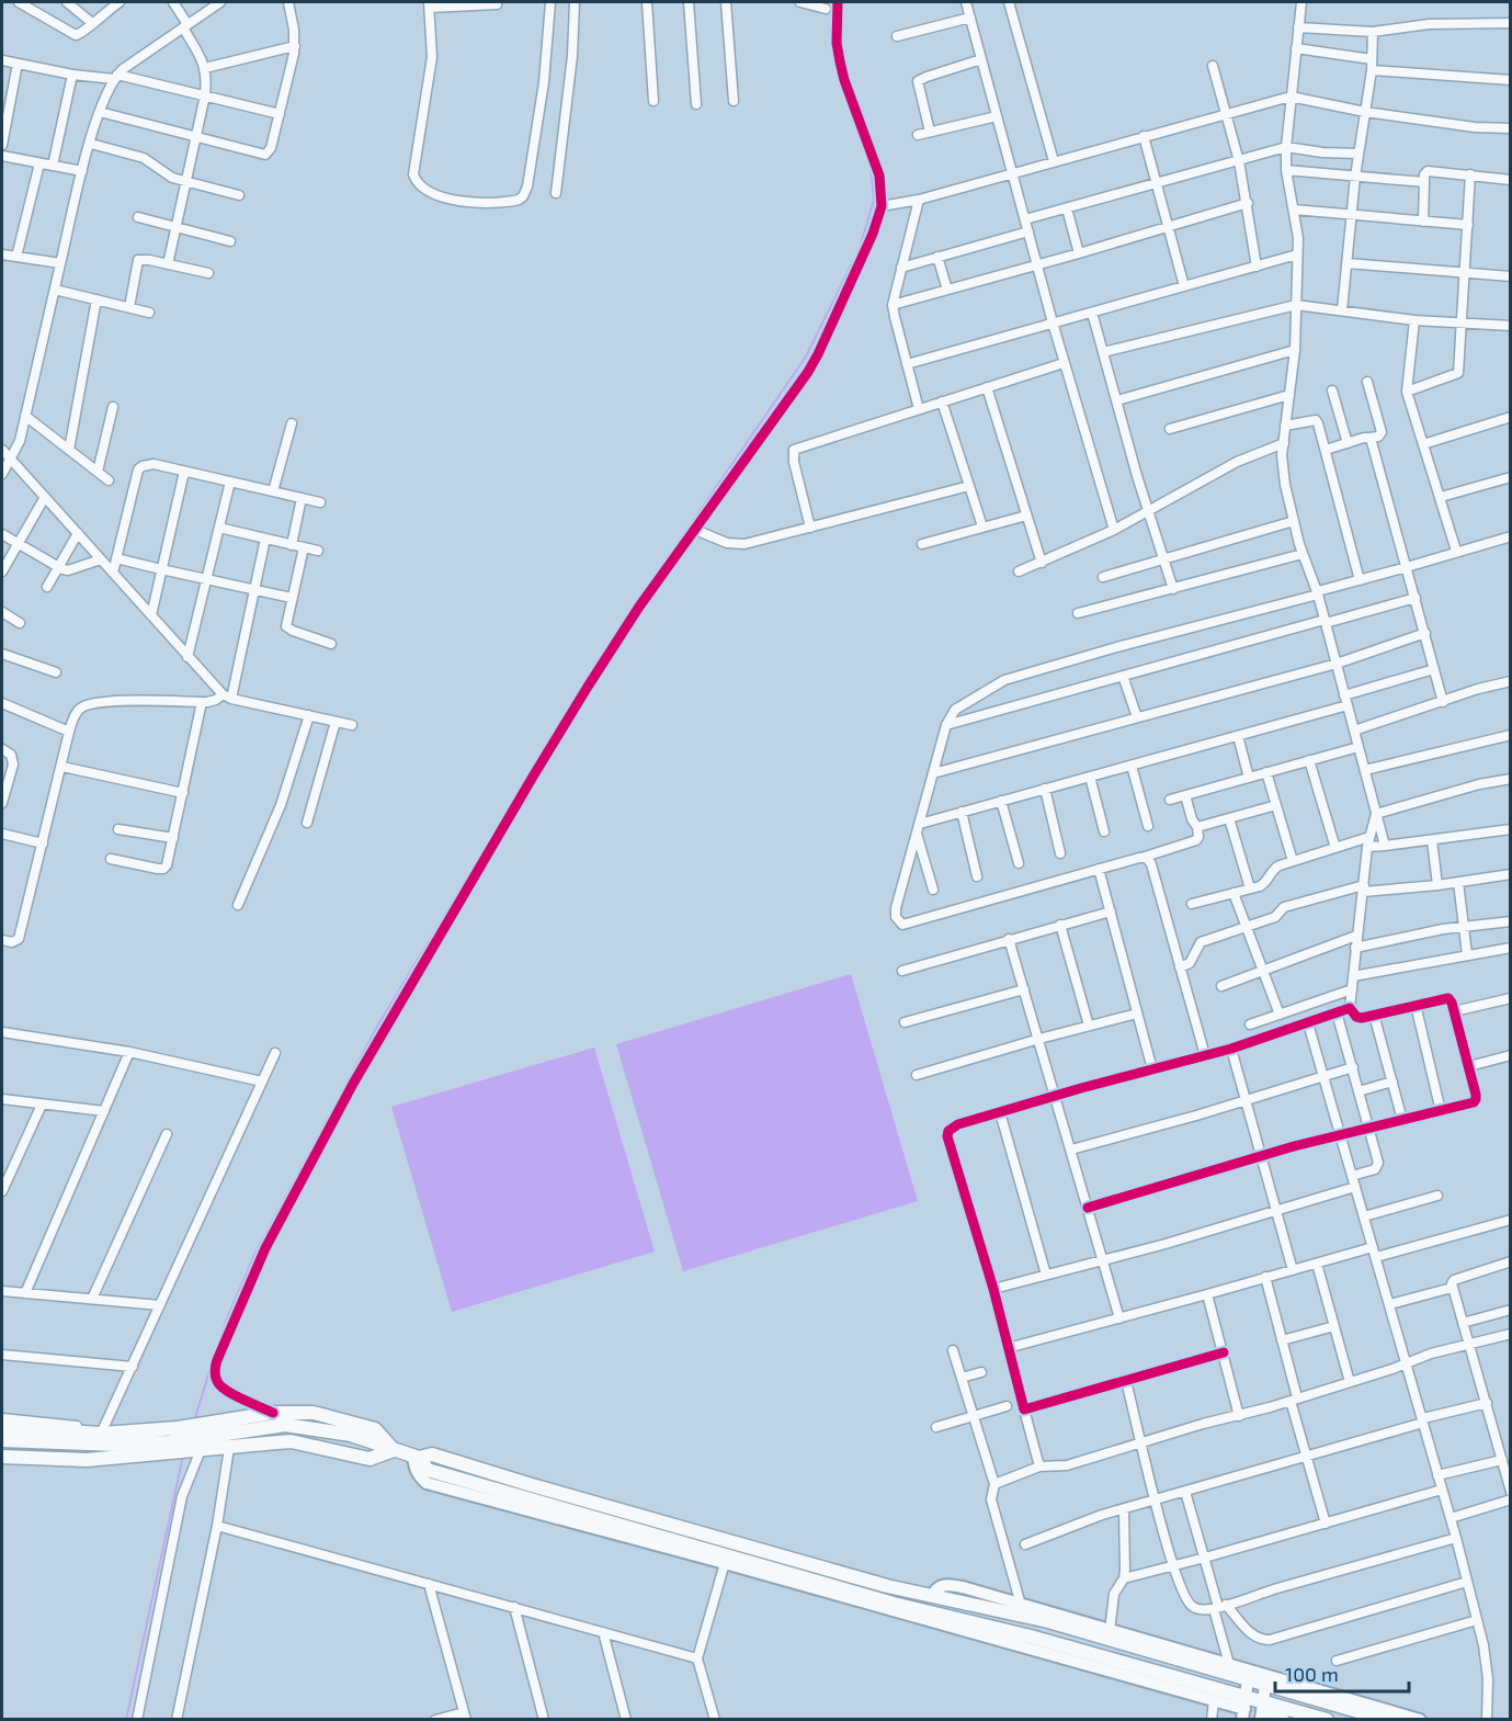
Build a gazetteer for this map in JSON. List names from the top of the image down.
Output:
{
  "scale_bar": "100 m"
}
